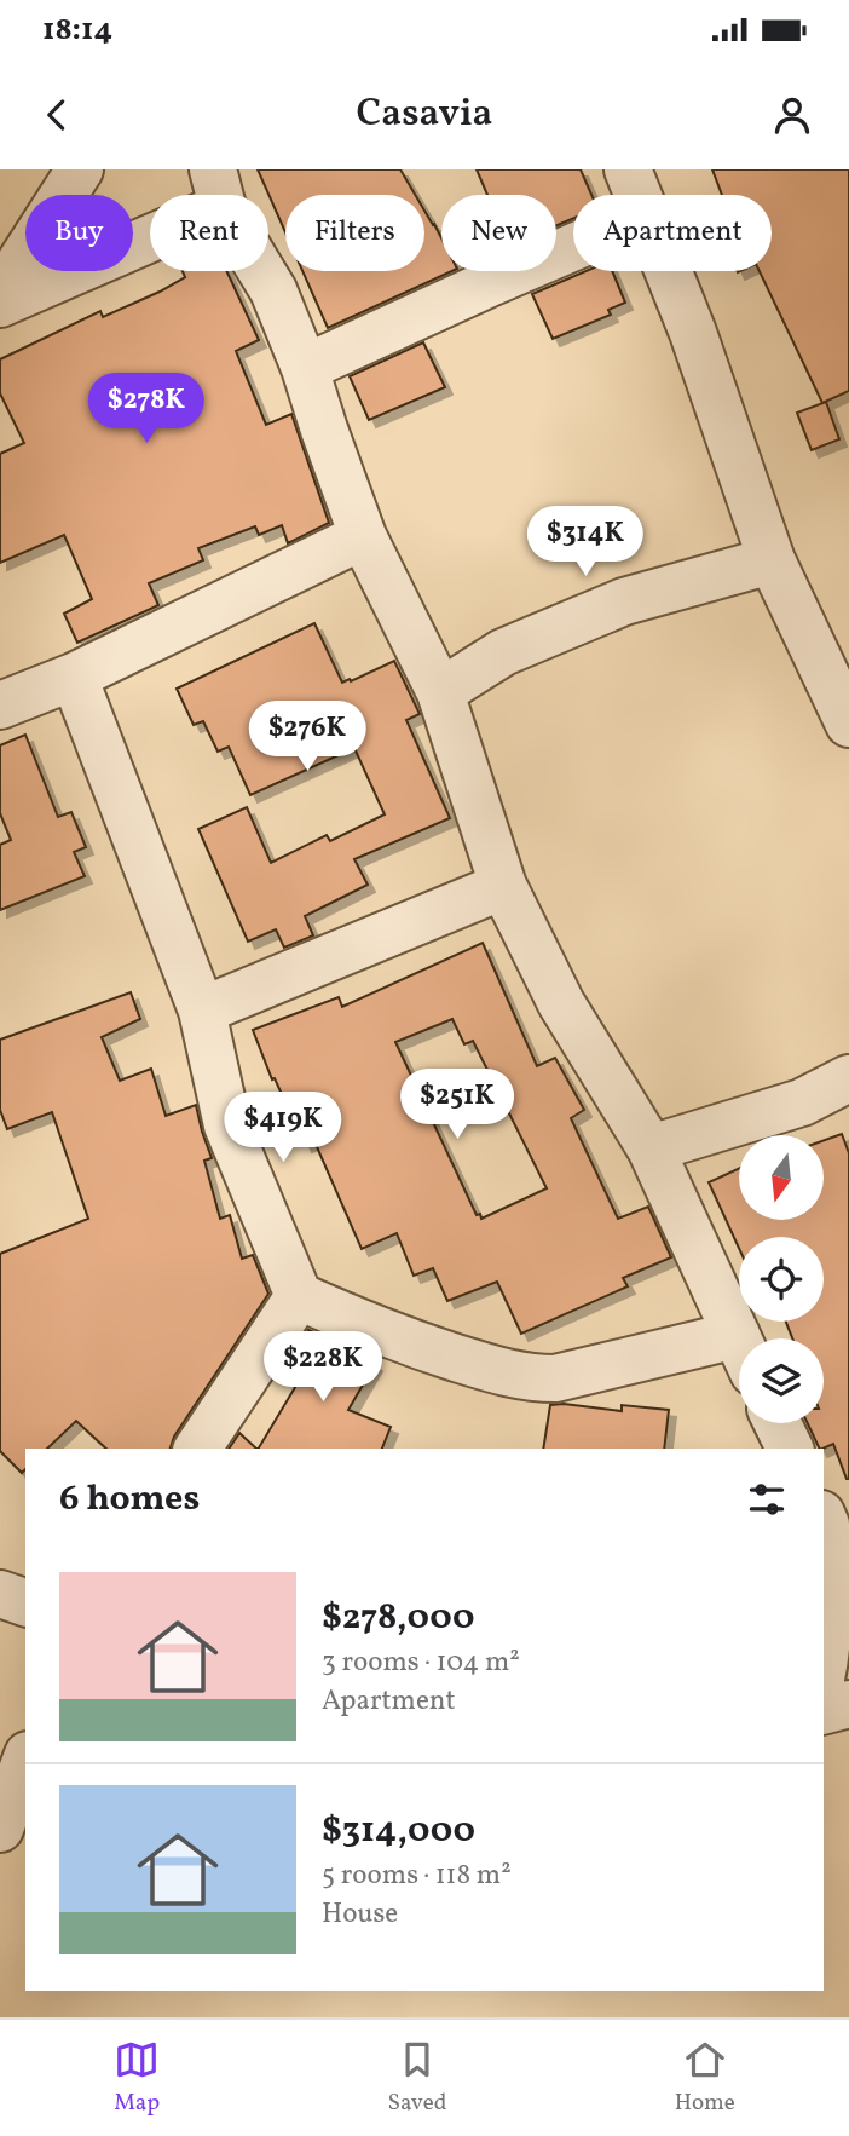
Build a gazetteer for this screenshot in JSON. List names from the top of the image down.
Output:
{
  "north": "bottom",
  "page": {
    "status": "18:14",
    "header": "Casavia",
    "chip": [
      "Buy",
      "Rent",
      "Filters",
      "New",
      "Apartment"
    ],
    "price": [
      "$278K",
      "$314K",
      "$276K",
      "$251K",
      "$419K",
      "$228K"
    ],
    "heading": "6 homes",
    "list": [
      {
        "name": "$278,000",
        "note": "3 rooms · 104 m² · Apartment"
      },
      {
        "name": "$314,000",
        "note": "5 rooms · 118 m² · House"
      }
    ],
    "tabs": ["Map", "Saved", "Home"]
  }
}
